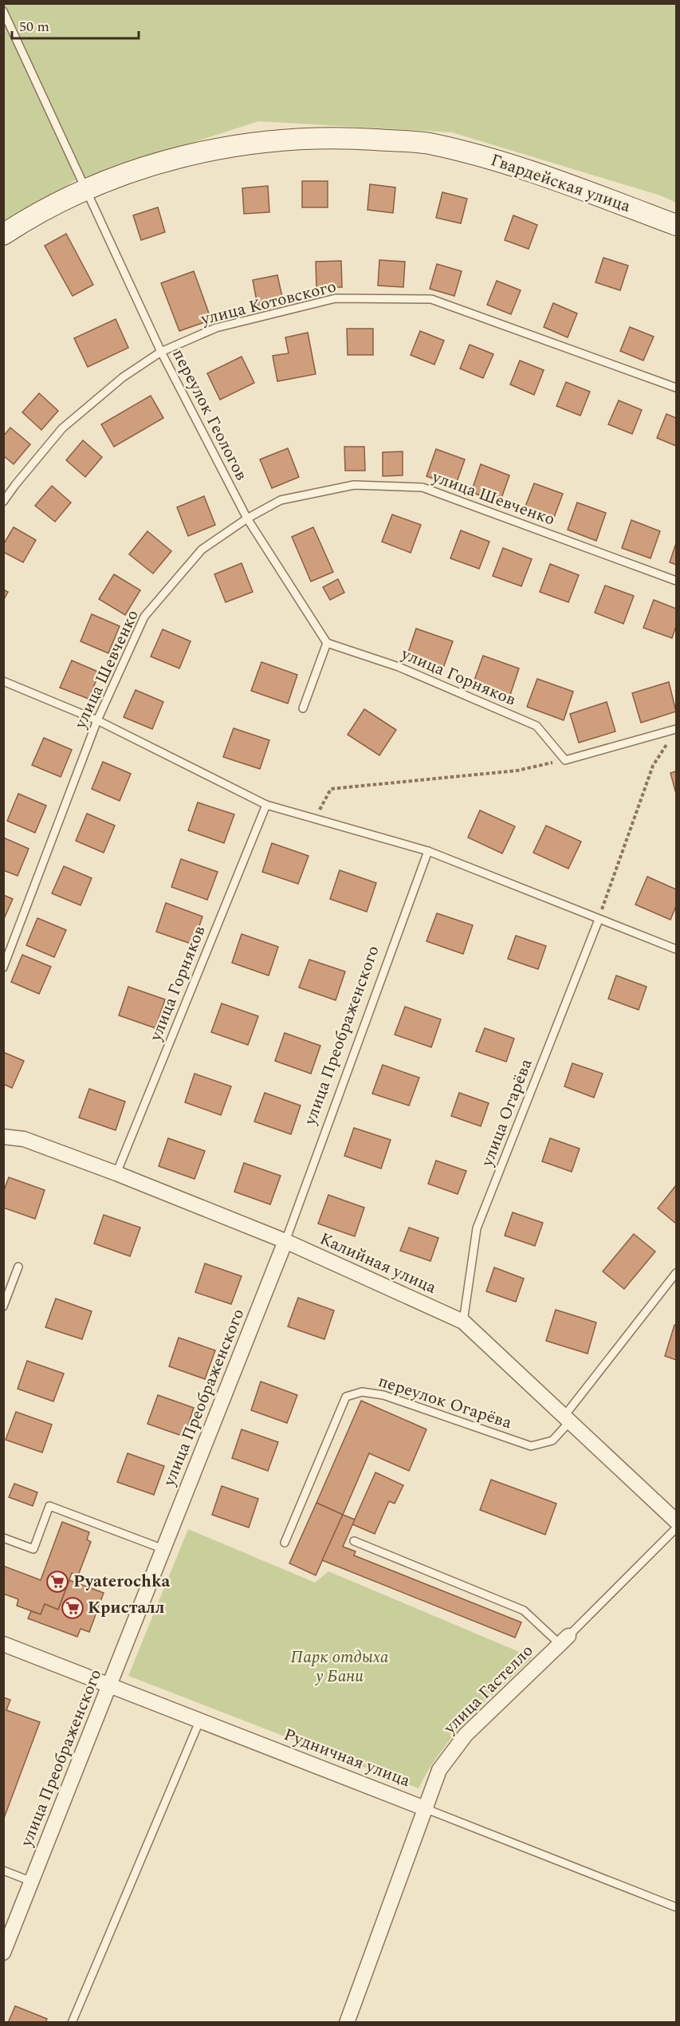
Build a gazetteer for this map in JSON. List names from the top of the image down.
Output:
{
  "streets": {
    "main road": ["Гвардейская улица"],
    "street": [
      "улица Преображенского",
      "Калийная улица",
      "улица Гастелло",
      "Рудничная улица"
    ],
    "lane": [
      "улица Котовского",
      "переулок Геологов",
      "улица Шевченко",
      "улица Горняков",
      "улица Огарёва",
      "переулок Огарёва"
    ]
  },
  "crossings": [
    ["Гвардейская улица", "переулок Геологов"],
    ["улица Котовского", "переулок Геологов"],
    ["переулок Геологов", "улица Шевченко"],
    ["переулок Геологов", "улица Горняков"],
    ["улица Горняков", "Калийная улица"],
    ["улица Преображенского", "Калийная улица"],
    ["улица Преображенского", "Рудничная улица"],
    ["улица Огарёва", "Калийная улица"],
    ["Калийная улица", "переулок Огарёва"],
    ["улица Гастелло", "Рудничная улица"]
  ],
  "parks": ["Парк отдыха у Бани"],
  "places": {
    "supermarket": ["Pyaterochka", "Кристалл"]
  },
  "scale_bar": "50 m"
}
